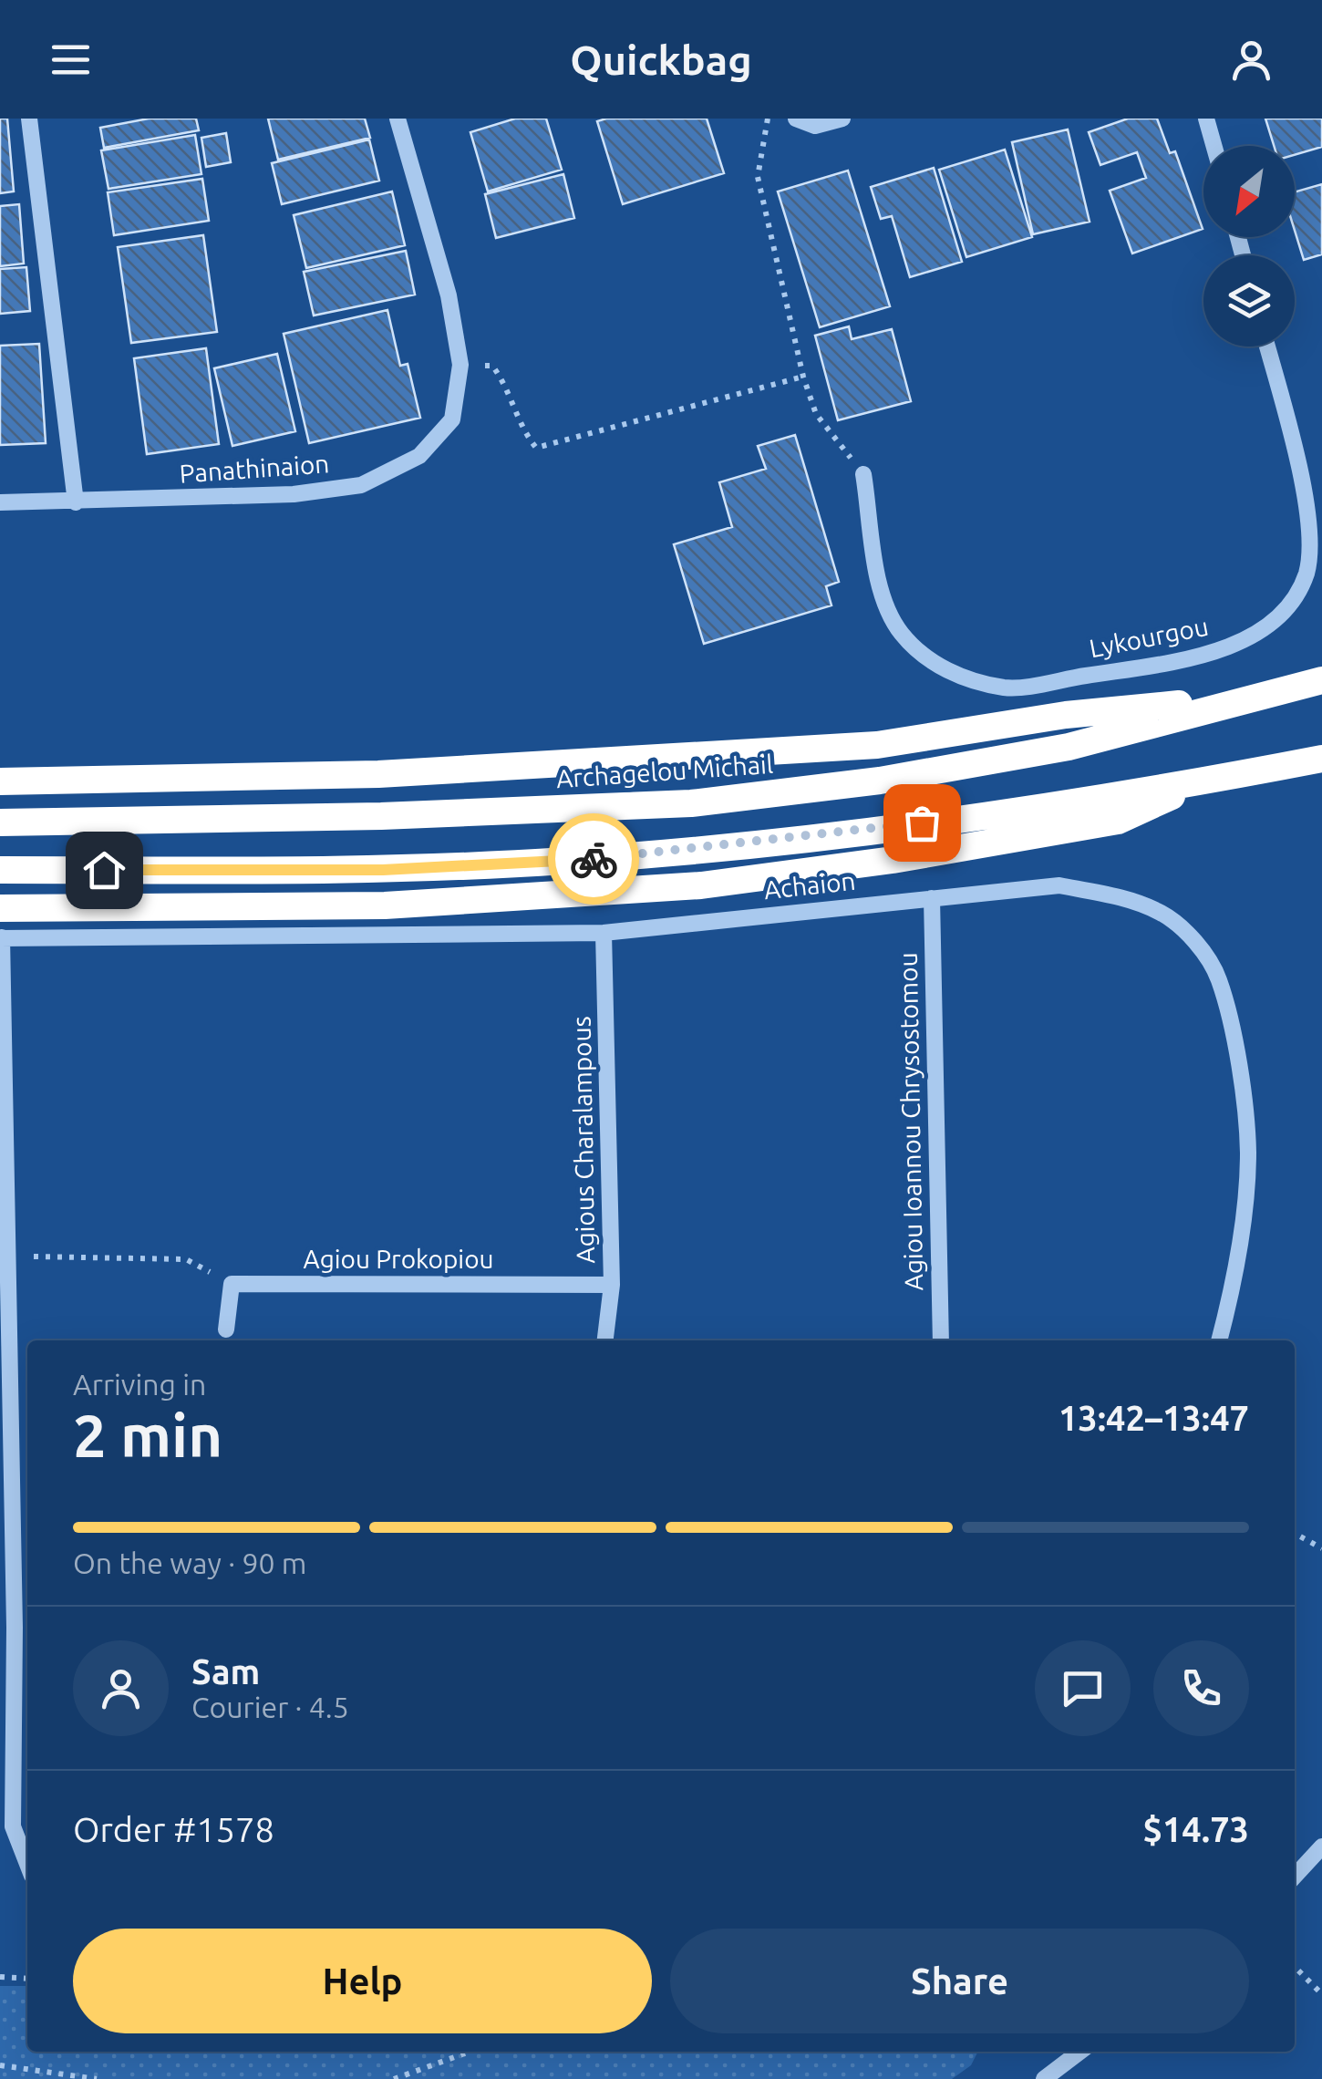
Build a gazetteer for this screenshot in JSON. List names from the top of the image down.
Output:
{
  "streets": {
    "highway": ["Archagelou Michail"],
    "street": [
      "Panathinaion",
      "Lykourgou",
      "Achaion",
      "Agiou Ioannou Chrysostomou",
      "Agious Charalampous",
      "Agiou Prokopiou"
    ]
  },
  "crossings": [
    ["Achaion", "Agiou Ioannou Chrysostomou"],
    ["Achaion", "Agious Charalampous"],
    ["Agious Charalampous", "Agiou Prokopiou"]
  ],
  "north": "bottom left",
  "page": {
    "header": "Quickbag",
    "heading": ["2 min", "Arriving in", "13:42–13:47"],
    "panel": [
      "Sam",
      "Courier · 4.5",
      "Order #1578",
      "$14.73"
    ],
    "bar": "On the way · 90 m",
    "buttons": ["Help", "Share"]
  }
}
